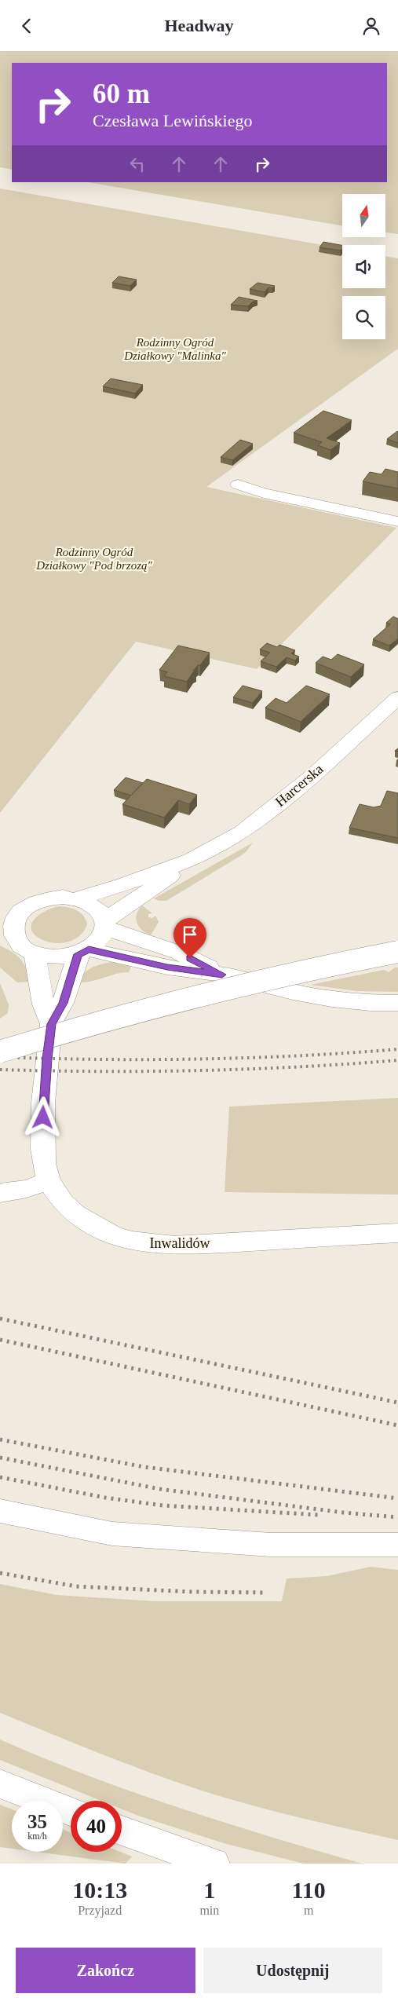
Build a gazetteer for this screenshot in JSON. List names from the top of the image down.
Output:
{
  "streets": {
    "street": ["Harcerska", "Inwalidów"]
  },
  "parks": ["Rodzinny Ogród Działkowy \"Malinka\"", "Rodzinny Ogród Działkowy \"Pod brzozą\""],
  "north": "top",
  "page": {
    "header": "Headway",
    "turn": ["60 m", "Czesława Lewińskiego"],
    "speed": "35 km/h",
    "limit": "40",
    "eta": [
      "10:13",
      "Przyjazd",
      "1",
      "min",
      "110",
      "m"
    ],
    "buttons": ["Zakończ", "Udostępnij"]
  }
}
